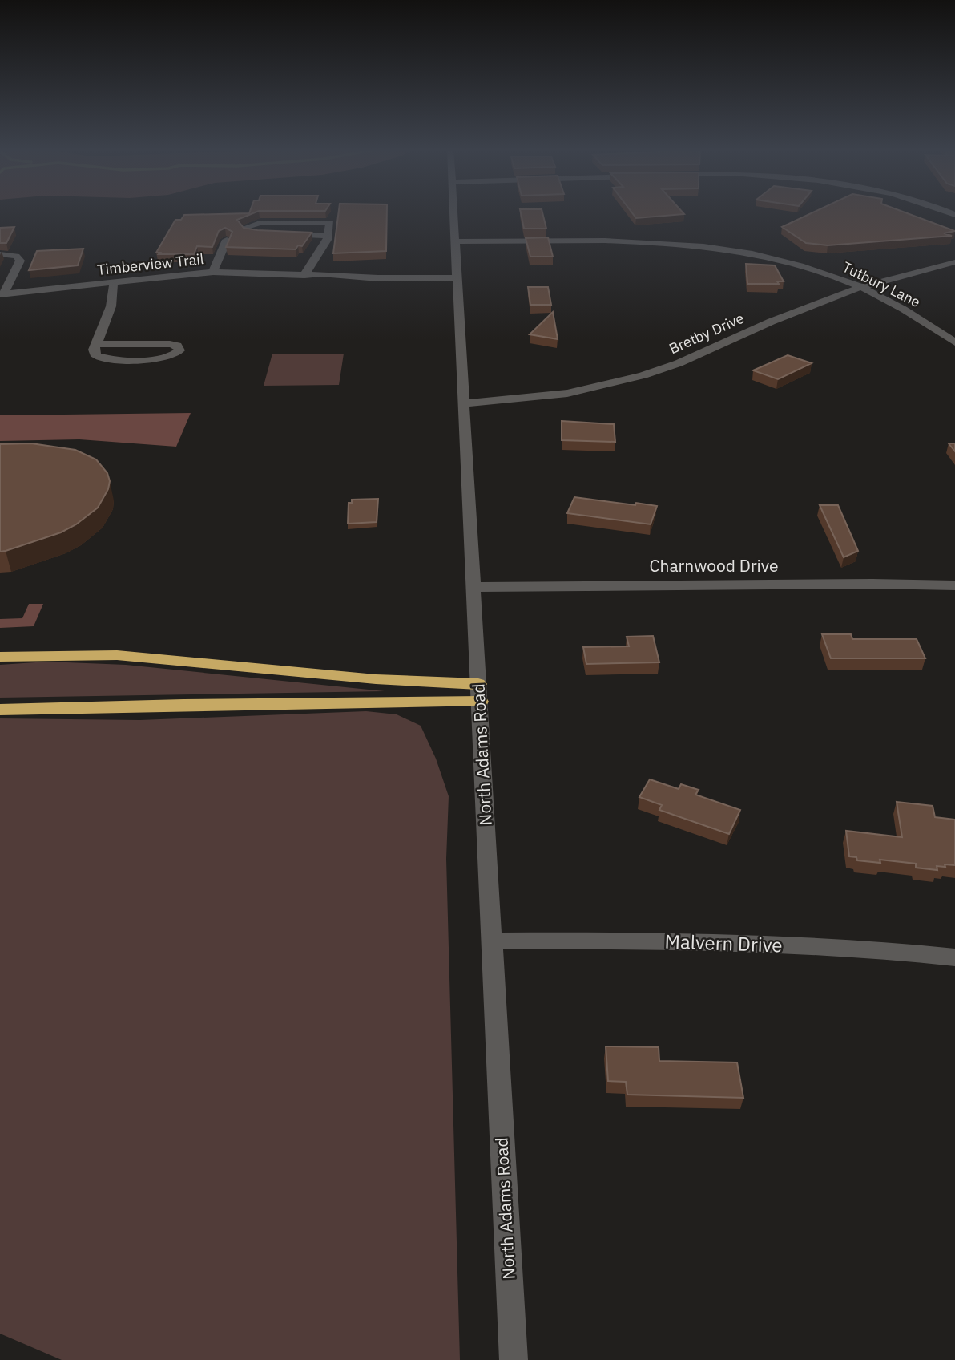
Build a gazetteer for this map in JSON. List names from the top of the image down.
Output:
{
  "streets": {
    "street": [
      "Timberview Trail",
      "Tutbury Lane",
      "Bretby Drive",
      "Charnwood Drive",
      "North Adams Road",
      "Malvern Drive"
    ]
  },
  "crossings": [
    ["Timberview Trail", "North Adams Road"],
    ["Tutbury Lane", "Bretby Drive"],
    ["Tutbury Lane", "North Adams Road"],
    ["Bretby Drive", "North Adams Road"],
    ["Charnwood Drive", "North Adams Road"],
    ["North Adams Road", "Malvern Drive"]
  ]
}
